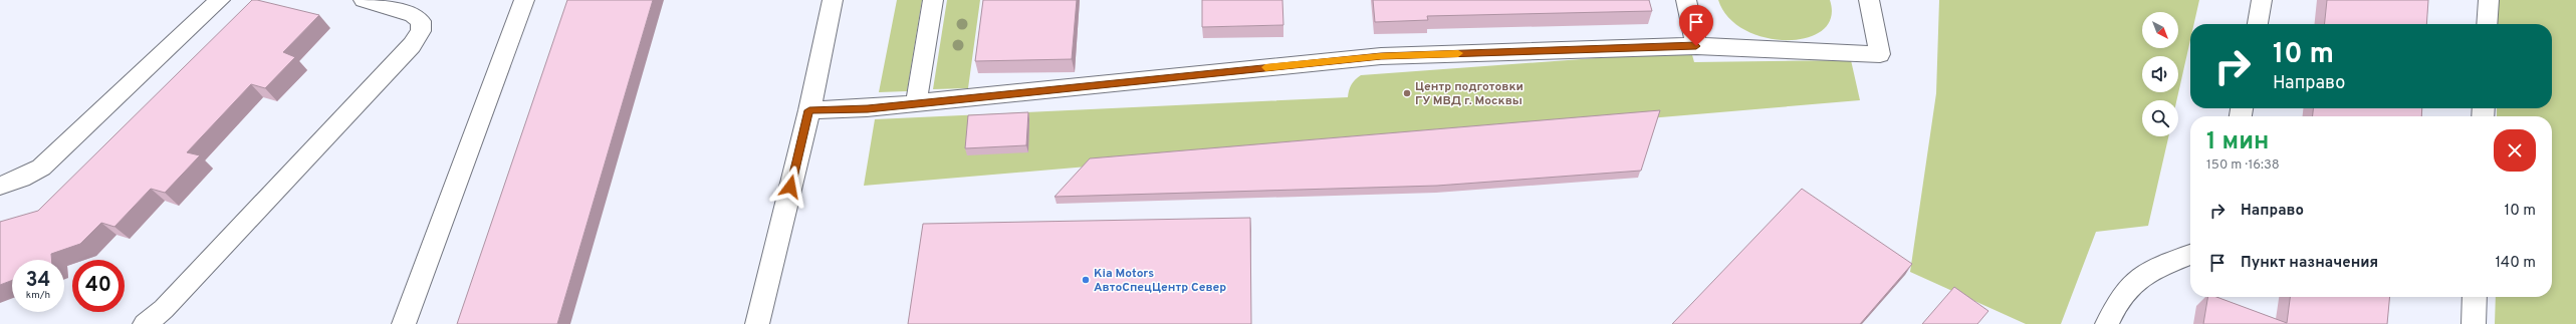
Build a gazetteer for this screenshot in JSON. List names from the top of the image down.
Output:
{
  "places": ["Центр подготовки ГУ МВД г. Москвы", "Kia Motors АвтоСпецЦентр Север"],
  "north": "bottom right",
  "page": {
    "turn": ["10 m", "Направо"],
    "heading": ["1 мин", "150 m · 16:38"],
    "list": [
      {
        "name": "Направо",
        "value": "10 m"
      },
      {
        "name": "Пункт назначения",
        "value": "140 m"
      }
    ],
    "speed": "34 km/h",
    "limit": "40"
  }
}
